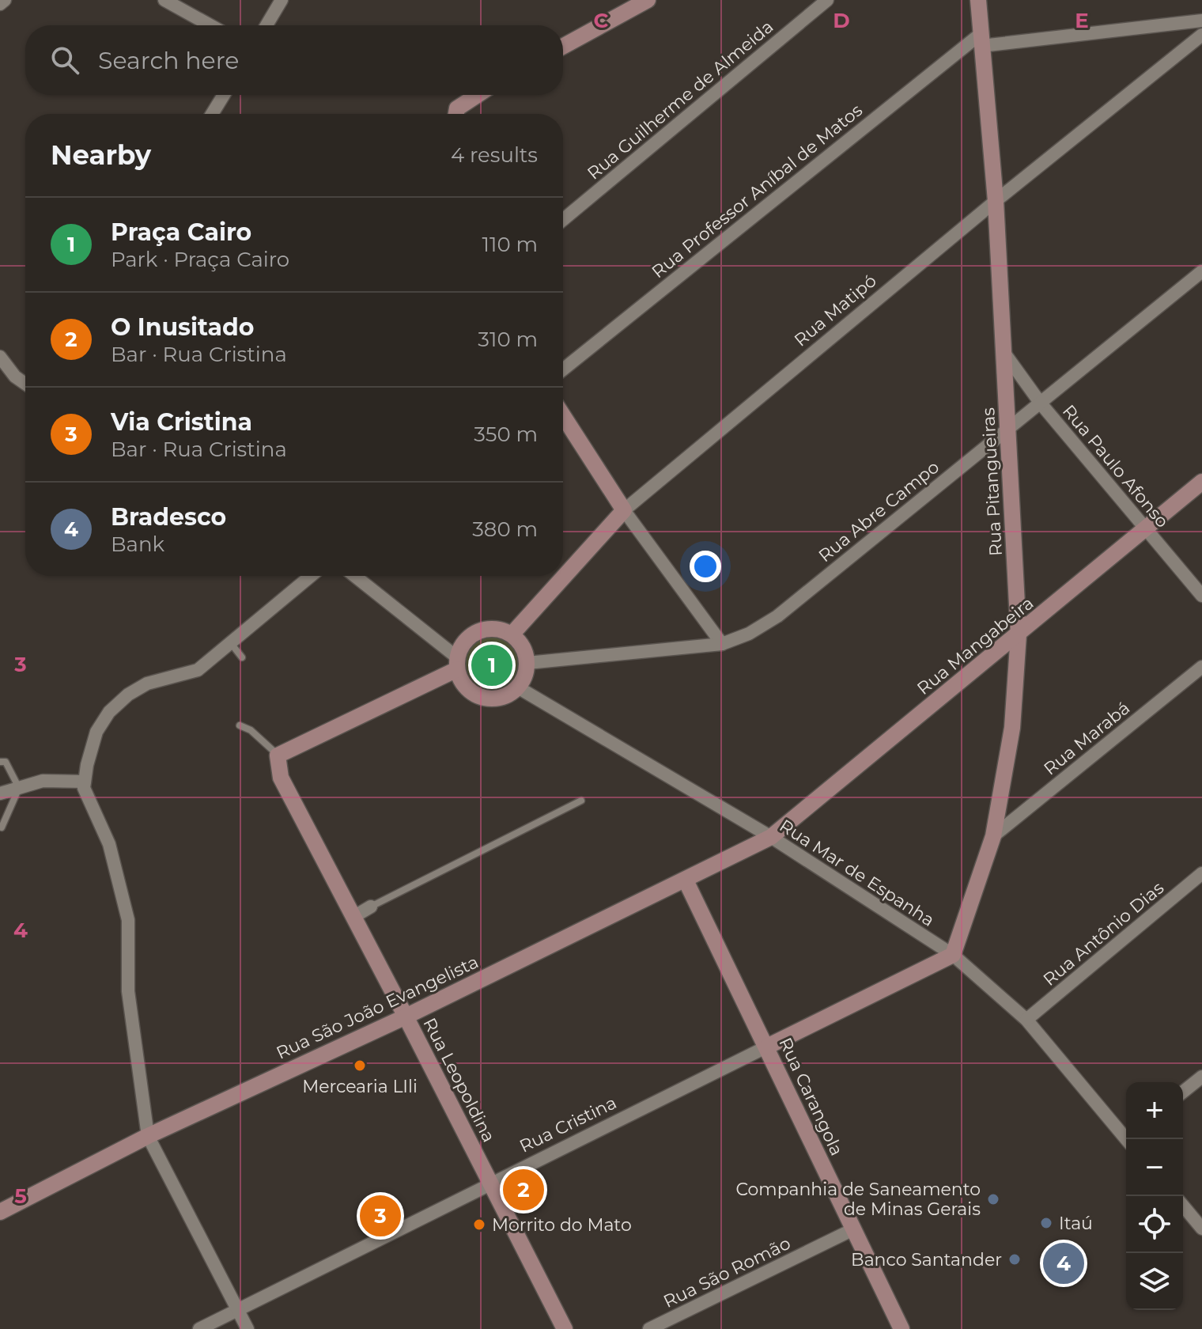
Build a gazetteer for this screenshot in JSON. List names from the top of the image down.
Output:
{
  "streets": {
    "street": [
      "Rua Guilherme de Almeida",
      "Rua Professor Aníbal de Matos",
      "Rua Matipó",
      "Rua Paulo Afonso",
      "Rua Pitangueiras",
      "Rua Abre Campo",
      "Rua Mangabeira",
      "Rua Marabá",
      "Rua Mar de Espanha",
      "Rua Antônio Dias",
      "Rua São João Evangelista",
      "Rua Leopoldina",
      "Rua Carangola",
      "Rua Cristina",
      "Rua São Romão"
    ]
  },
  "crossings": [
    ["Rua Professor Aníbal de Matos", "Rua Pitangueiras"],
    ["Rua Matipó", "Rua Pitangueiras"],
    ["Rua Matipó", "Rua Abre Campo"],
    ["Rua Matipó", "Rua Mar de Espanha"],
    ["Rua Paulo Afonso", "Rua Pitangueiras"],
    ["Rua Paulo Afonso", "Rua Abre Campo"],
    ["Rua Paulo Afonso", "Rua Mangabeira"],
    ["Rua Pitangueiras", "Rua Abre Campo"],
    ["Rua Pitangueiras", "Rua Mangabeira"],
    ["Rua Pitangueiras", "Rua Marabá"],
    ["Rua Pitangueiras", "Rua Mar de Espanha"],
    ["Rua Pitangueiras", "Rua Cristina"],
    ["Rua Abre Campo", "Rua Mar de Espanha"],
    ["Rua Mangabeira", "Rua Mar de Espanha"],
    ["Rua Mangabeira", "Rua São João Evangelista"],
    ["Rua Mar de Espanha", "Rua Antônio Dias"],
    ["Rua Mar de Espanha", "Rua São João Evangelista"],
    ["Rua Mar de Espanha", "Rua Cristina"],
    ["Rua São João Evangelista", "Rua Leopoldina"],
    ["Rua São João Evangelista", "Rua Carangola"],
    ["Rua Leopoldina", "Rua Cristina"],
    ["Rua Carangola", "Rua Cristina"],
    ["Rua Carangola", "Rua São Romão"]
  ],
  "places": [
    "Mercearia LIli",
    "Companhia de Saneamento de Minas Gerais",
    "Itaú",
    "Morrito do Mato",
    "Banco Santander"
  ],
  "page": {
    "search": "Search here",
    "heading": ["Nearby", "4 results"],
    "list": [
      {
        "mark": "1",
        "name": "Praça Cairo",
        "note": "Park · Praça Cairo",
        "value": "110 m"
      },
      {
        "mark": "2",
        "name": "O Inusitado",
        "note": "Bar · Rua Cristina",
        "value": "310 m"
      },
      {
        "mark": "3",
        "name": "Via Cristina",
        "note": "Bar · Rua Cristina",
        "value": "350 m"
      },
      {
        "mark": "4",
        "name": "Bradesco",
        "note": "Bank",
        "value": "380 m"
      }
    ],
    "pins": [
      "1",
      "2",
      "3",
      "4"
    ],
    "map_buttons": ["+", "−"]
  },
  "grid": {
    "columns": ["C", "D", "E"],
    "rows": ["3", "4", "5"]
  }
}
